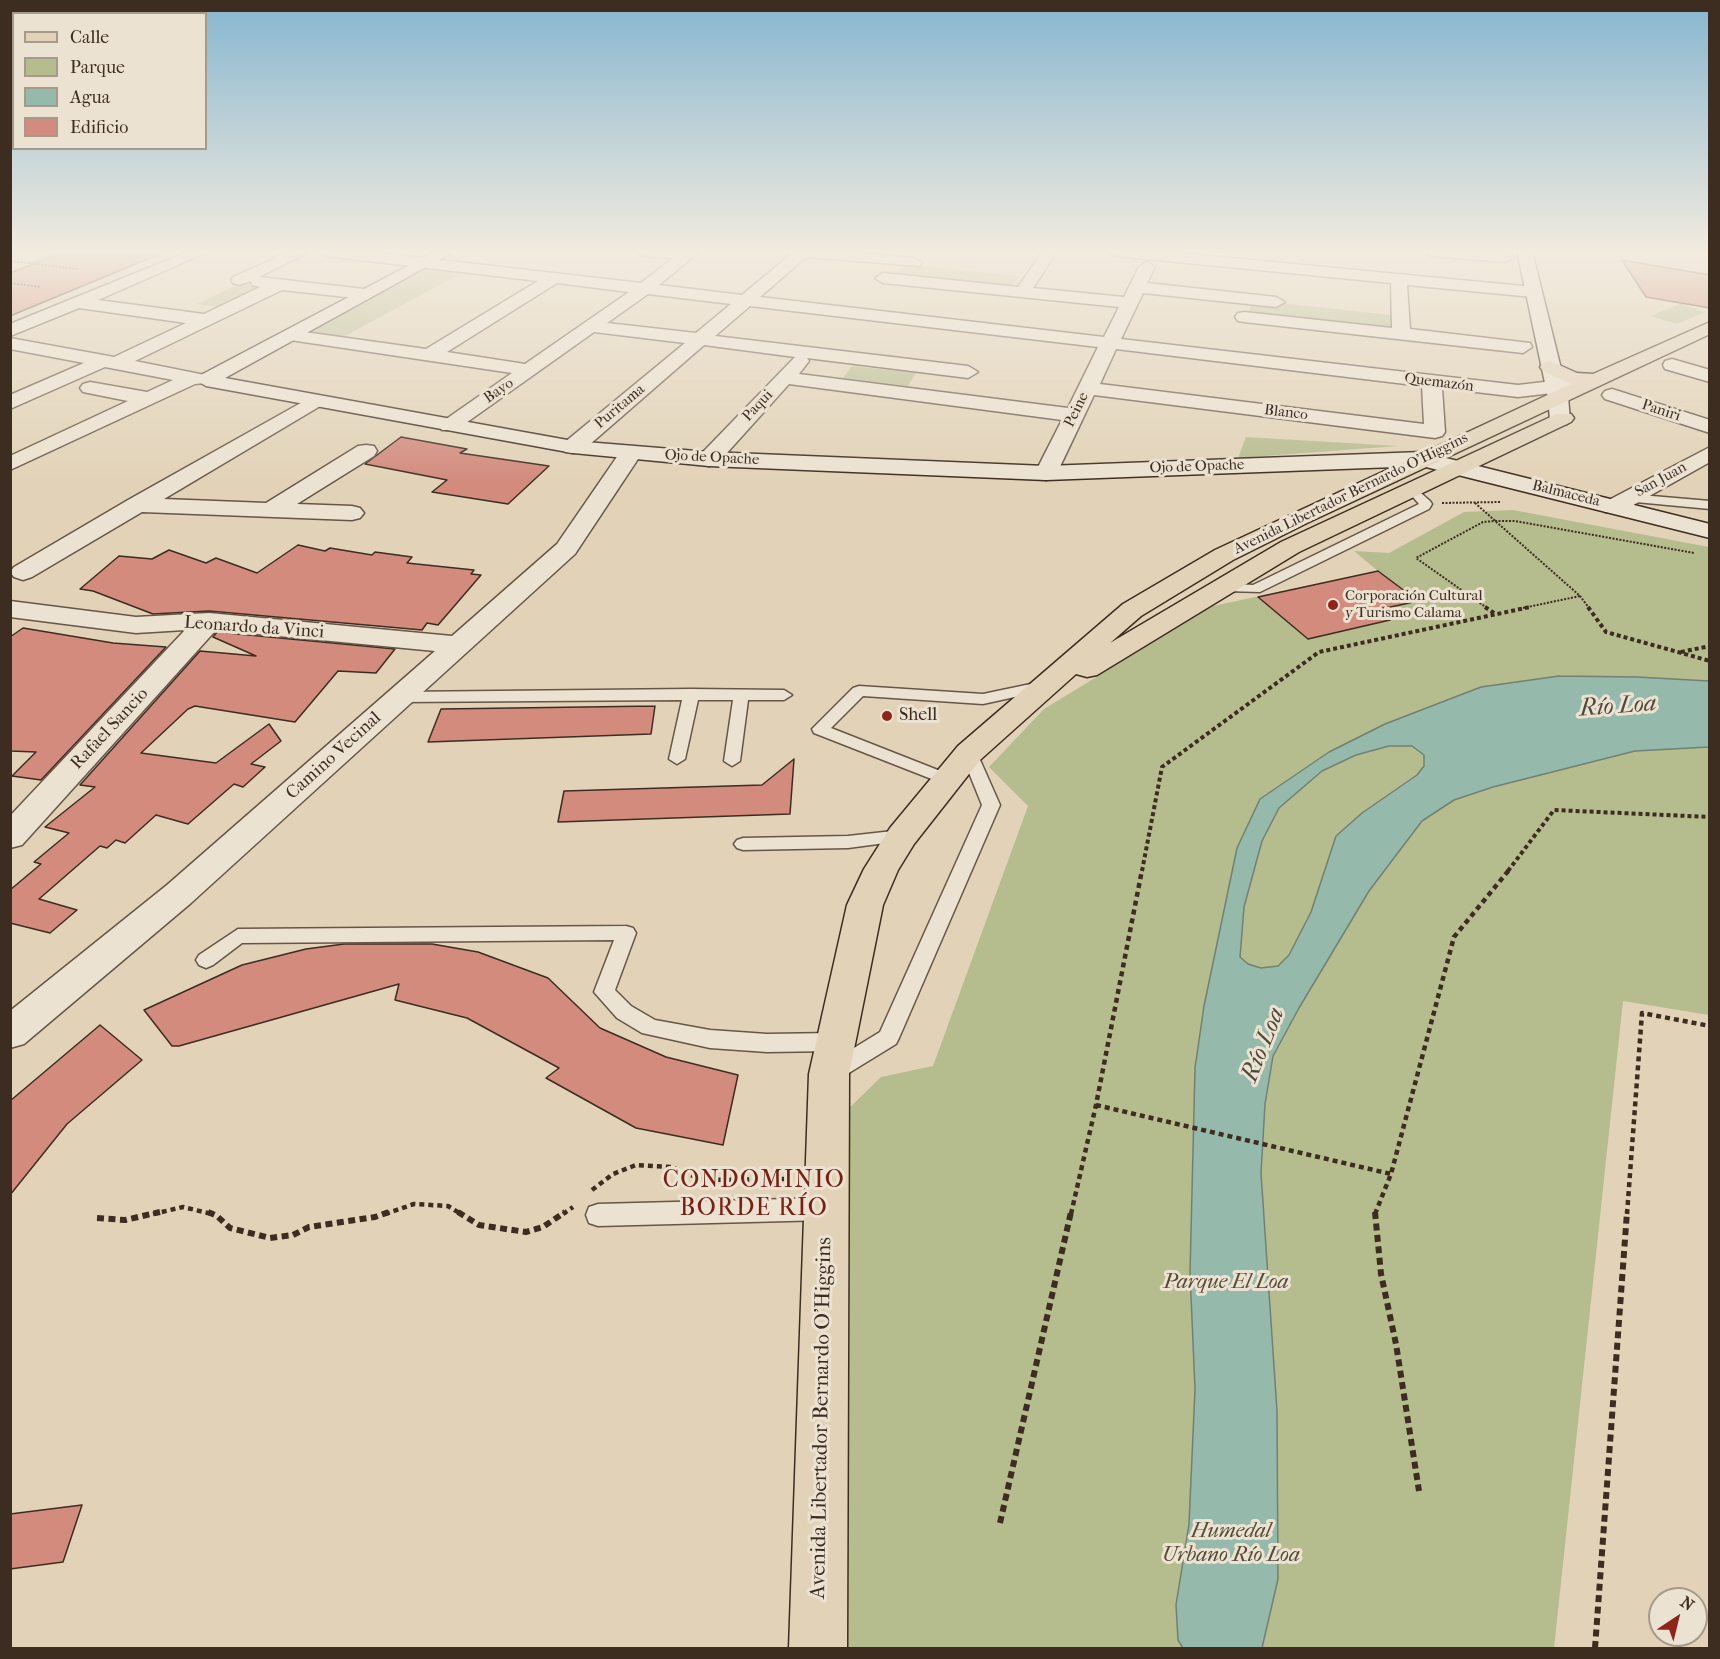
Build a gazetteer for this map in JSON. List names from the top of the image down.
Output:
{
  "streets": {
    "main road": ["Avenida Libertador Bernardo O'Higgins"],
    "street": [
      "Quemazón",
      "Bayo",
      "Paqui",
      "Puritama",
      "Peine",
      "Paniri",
      "Blanco",
      "Ojo de Opache",
      "San Juan",
      "Balmaceda",
      "Leonardo da Vinci",
      "Rafael Sancio",
      "Camino Vecinal"
    ]
  },
  "crossings": [
    ["Quemazón", "Peine"],
    ["Quemazón", "Blanco"],
    ["Quemazón", "Avenida Libertador Bernardo O'Higgins"],
    ["Bayo", "Ojo de Opache"],
    ["Paqui", "Ojo de Opache"],
    ["Puritama", "Ojo de Opache"],
    ["Peine", "Blanco"],
    ["Peine", "Ojo de Opache"],
    ["Paniri", "Avenida Libertador Bernardo O'Higgins"],
    ["Ojo de Opache", "Avenida Libertador Bernardo O'Higgins"],
    ["Ojo de Opache", "Balmaceda"],
    ["Ojo de Opache", "Camino Vecinal"],
    ["San Juan", "Balmaceda"],
    ["Avenida Libertador Bernardo O'Higgins", "Balmaceda"],
    ["Leonardo da Vinci", "Rafael Sancio"],
    ["Leonardo da Vinci", "Camino Vecinal"]
  ],
  "districts": ["CONDOMINIO BORDE RÍO"],
  "water": ["Río Loa"],
  "parks": ["Parque El Loa", "Humedal Urbano Río Loa"],
  "places": ["Corporación Cultural y Turismo Calama", "Shell"],
  "legend": [
    "Calle",
    "Parque",
    "Agua",
    "Edificio"
  ],
  "north": "top right"
}
